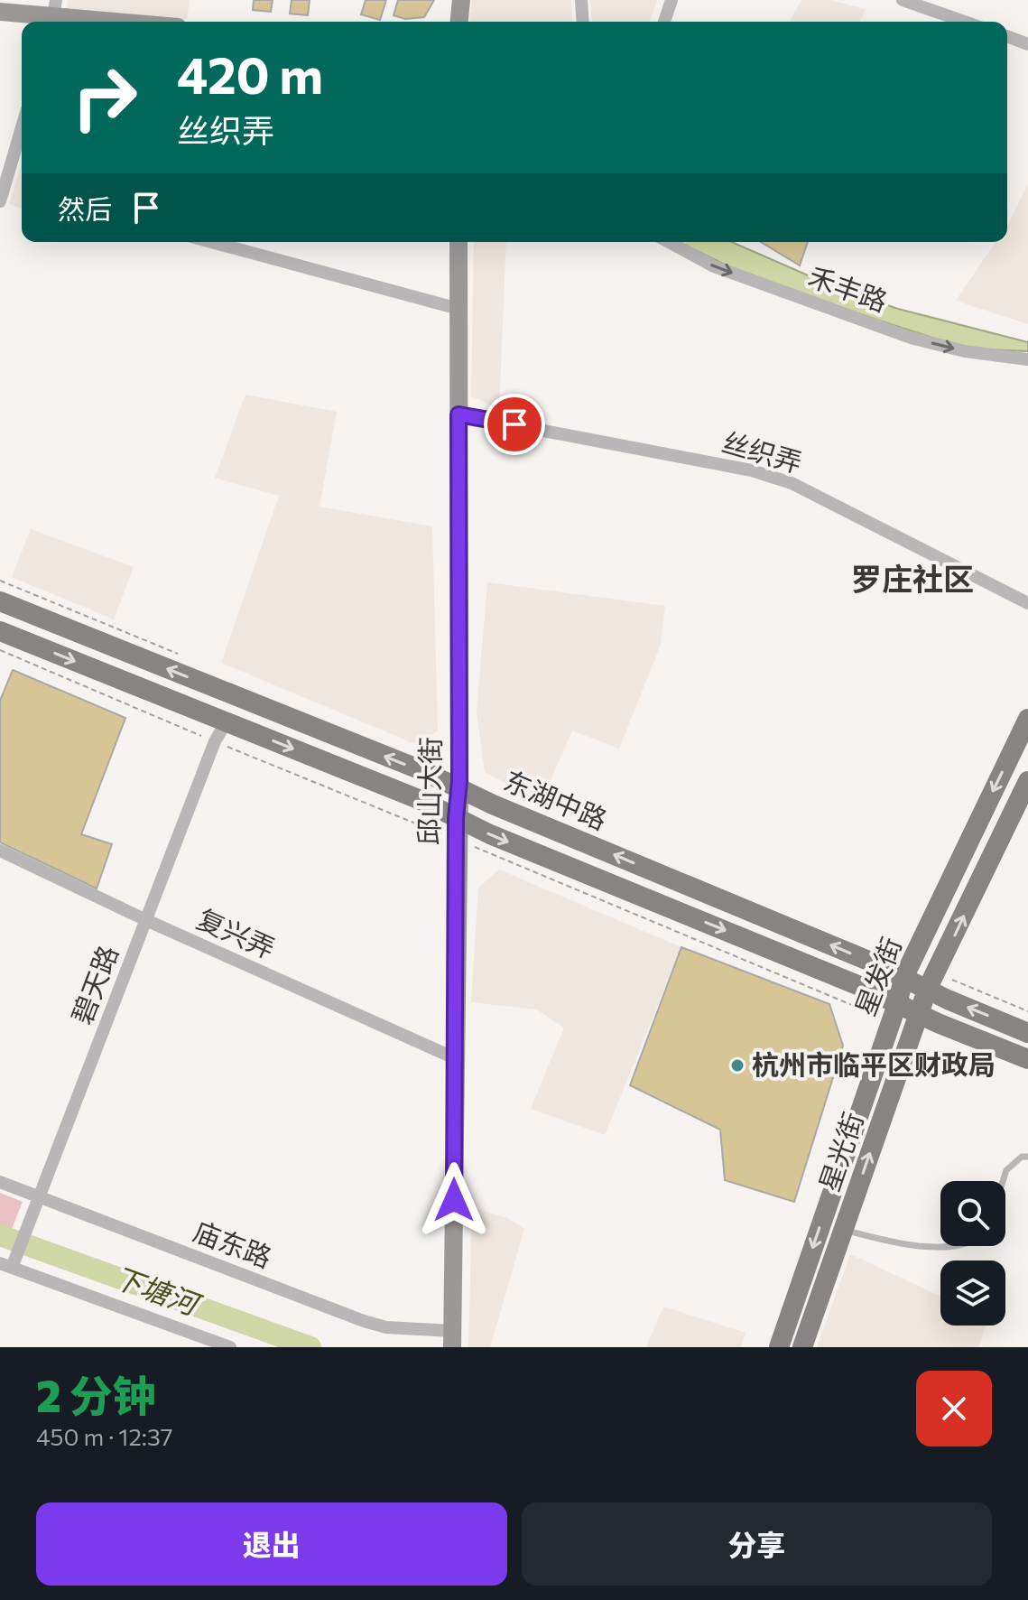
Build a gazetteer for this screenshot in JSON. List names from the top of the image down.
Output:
{
  "streets": {
    "main road": [
      "邱山大街",
      "东湖中路",
      "星发街",
      "星光街"
    ],
    "street": [
      "禾丰路",
      "丝织弄",
      "复兴弄",
      "碧天路",
      "庙东路"
    ]
  },
  "crossings": [
    ["丝织弄", "邱山大街"],
    ["邱山大街", "东湖中路"],
    ["邱山大街", "复兴弄"],
    ["邱山大街", "庙东路"],
    ["东湖中路", "星发街"],
    ["东湖中路", "碧天路"],
    ["东湖中路", "星光街"],
    ["复兴弄", "碧天路"],
    ["碧天路", "庙东路"]
  ],
  "one_way": ["禾丰路", "星发街", "星光街"],
  "districts": ["罗庄社区"],
  "water": ["下塘河"],
  "places": ["杭州市临平区财政局"],
  "page": {
    "turn": ["420 m", "丝织弄"],
    "then": "然后",
    "heading": ["2 分钟", "450 m · 12:37"],
    "buttons": ["退出", "分享"]
  }
}
